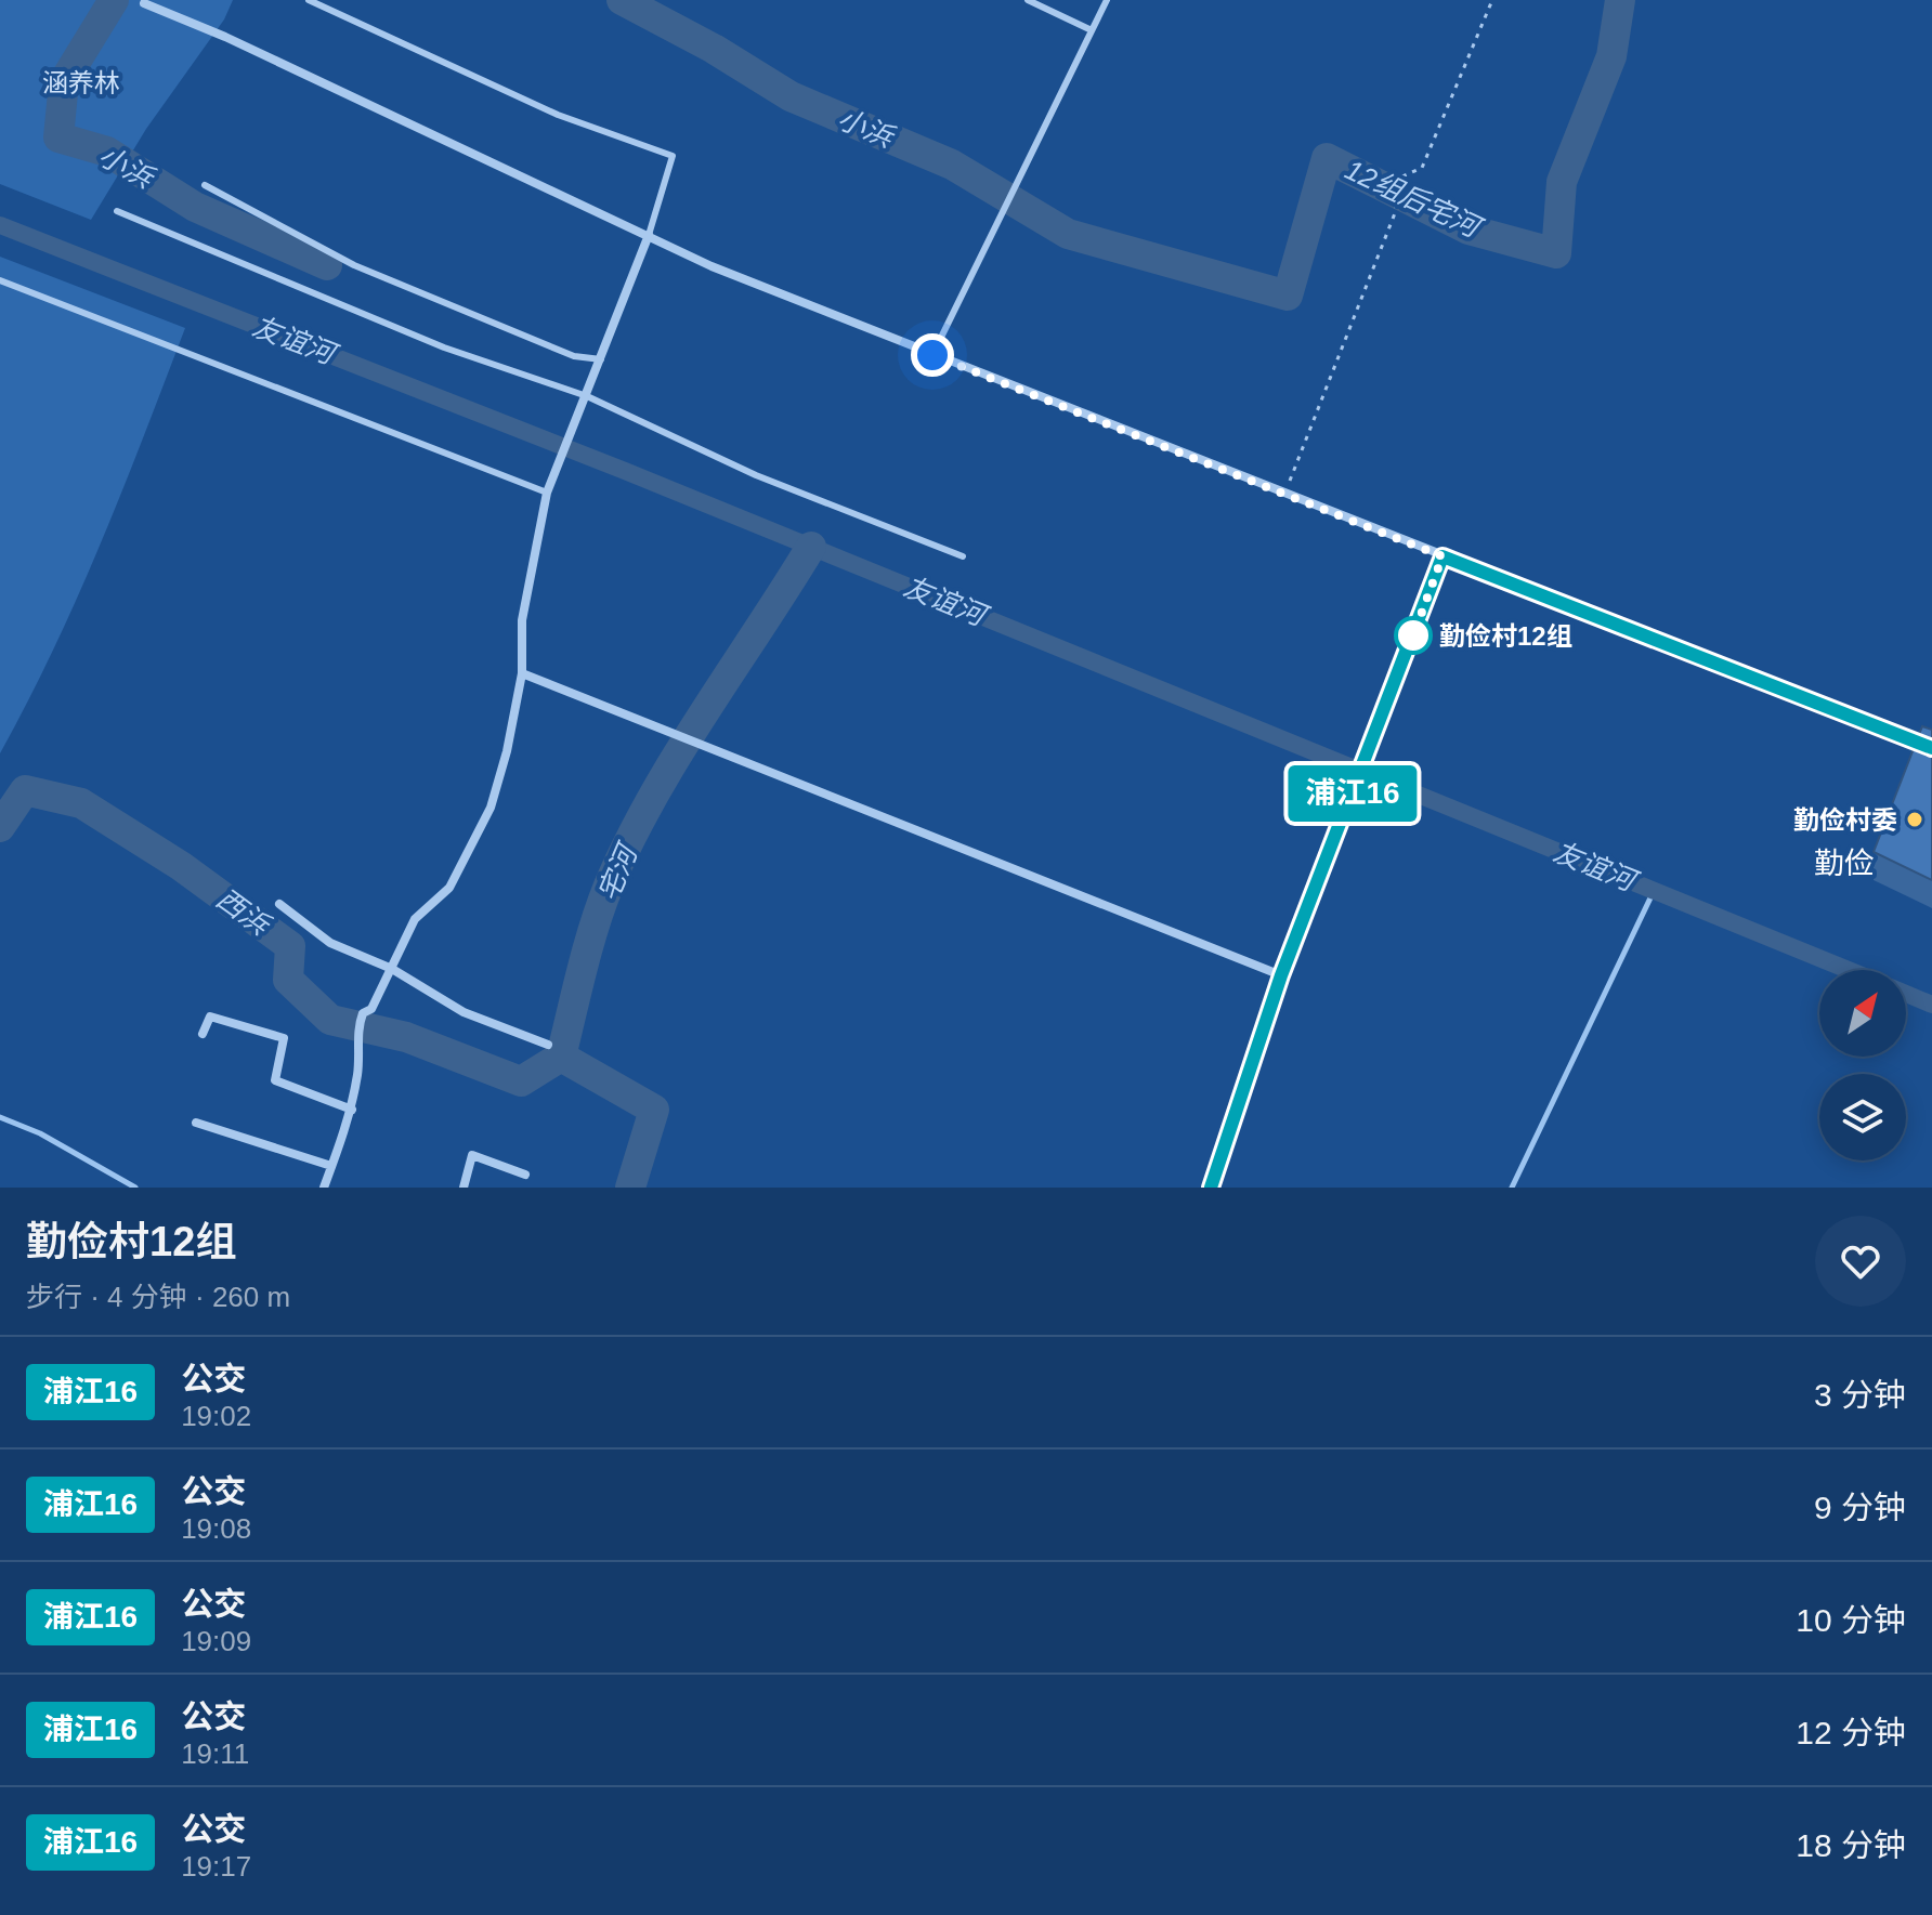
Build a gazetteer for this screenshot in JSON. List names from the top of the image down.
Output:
{
  "districts": ["勤俭"],
  "water": [
    "小浜",
    "12组后宅河",
    "友谊河",
    "宅河",
    "西浜"
  ],
  "parks": ["涵养林"],
  "places": ["勤俭村12组", "勤俭村委"],
  "lines": ["bus line 浦江16"],
  "north": "top right",
  "page": {
    "on_map": "浦江16",
    "heading": ["勤俭村12组", "步行 · 4 分钟 · 260 m"],
    "list": [
      {
        "mark": "浦江16",
        "name": "公交",
        "note": "19:02",
        "value": "3 分钟"
      },
      {
        "mark": "浦江16",
        "name": "公交",
        "note": "19:08",
        "value": "9 分钟"
      },
      {
        "mark": "浦江16",
        "name": "公交",
        "note": "19:09",
        "value": "10 分钟"
      },
      {
        "mark": "浦江16",
        "name": "公交",
        "note": "19:11",
        "value": "12 分钟"
      },
      {
        "mark": "浦江16",
        "name": "公交",
        "note": "19:17",
        "value": "18 分钟"
      }
    ]
  }
}
